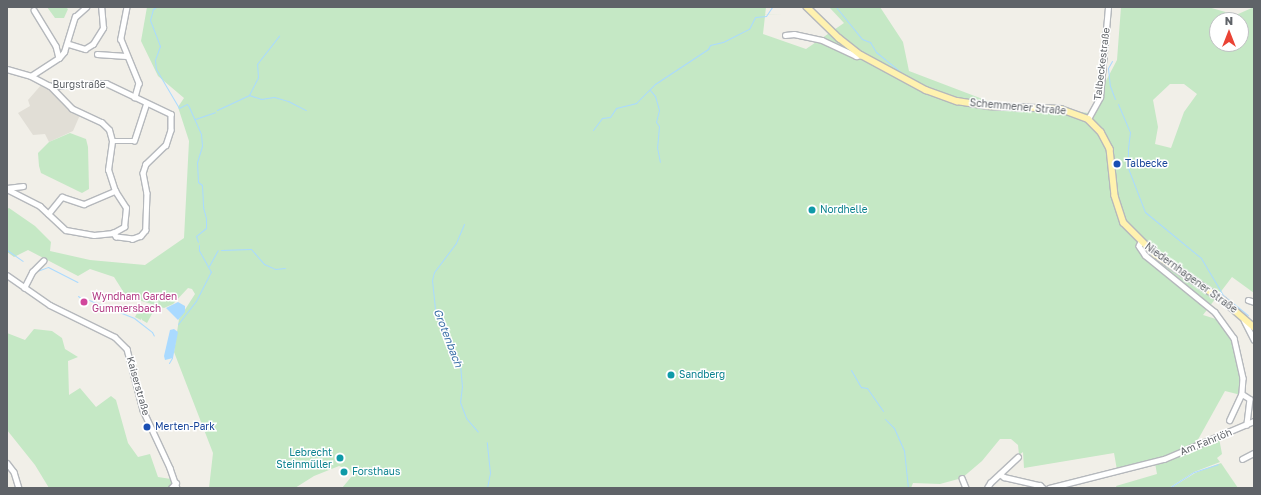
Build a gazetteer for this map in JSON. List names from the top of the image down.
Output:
{
  "streets": {
    "main road": ["Schemmener Straße", "Niedernhagener Straße"],
    "street": [
      "Talbeckestraße",
      "Burgstraße",
      "Kaiserstraße",
      "Am Fahrlöh"
    ]
  },
  "crossings": [
    ["Talbeckestraße", "Schemmener Straße"],
    ["Talbeckestraße", "Niedernhagener Straße"],
    ["Schemmener Straße", "Niedernhagener Straße"],
    ["Niedernhagener Straße", "Am Fahrlöh"]
  ],
  "water": ["Grotenbach"],
  "places": [
    "Talbecke",
    "Nordhelle",
    "Wyndham Garden Gummersbach",
    "Sandberg",
    "Merten-Park",
    "Lebrecht Steinmüller",
    "Forsthaus"
  ],
  "north": "top"
}
